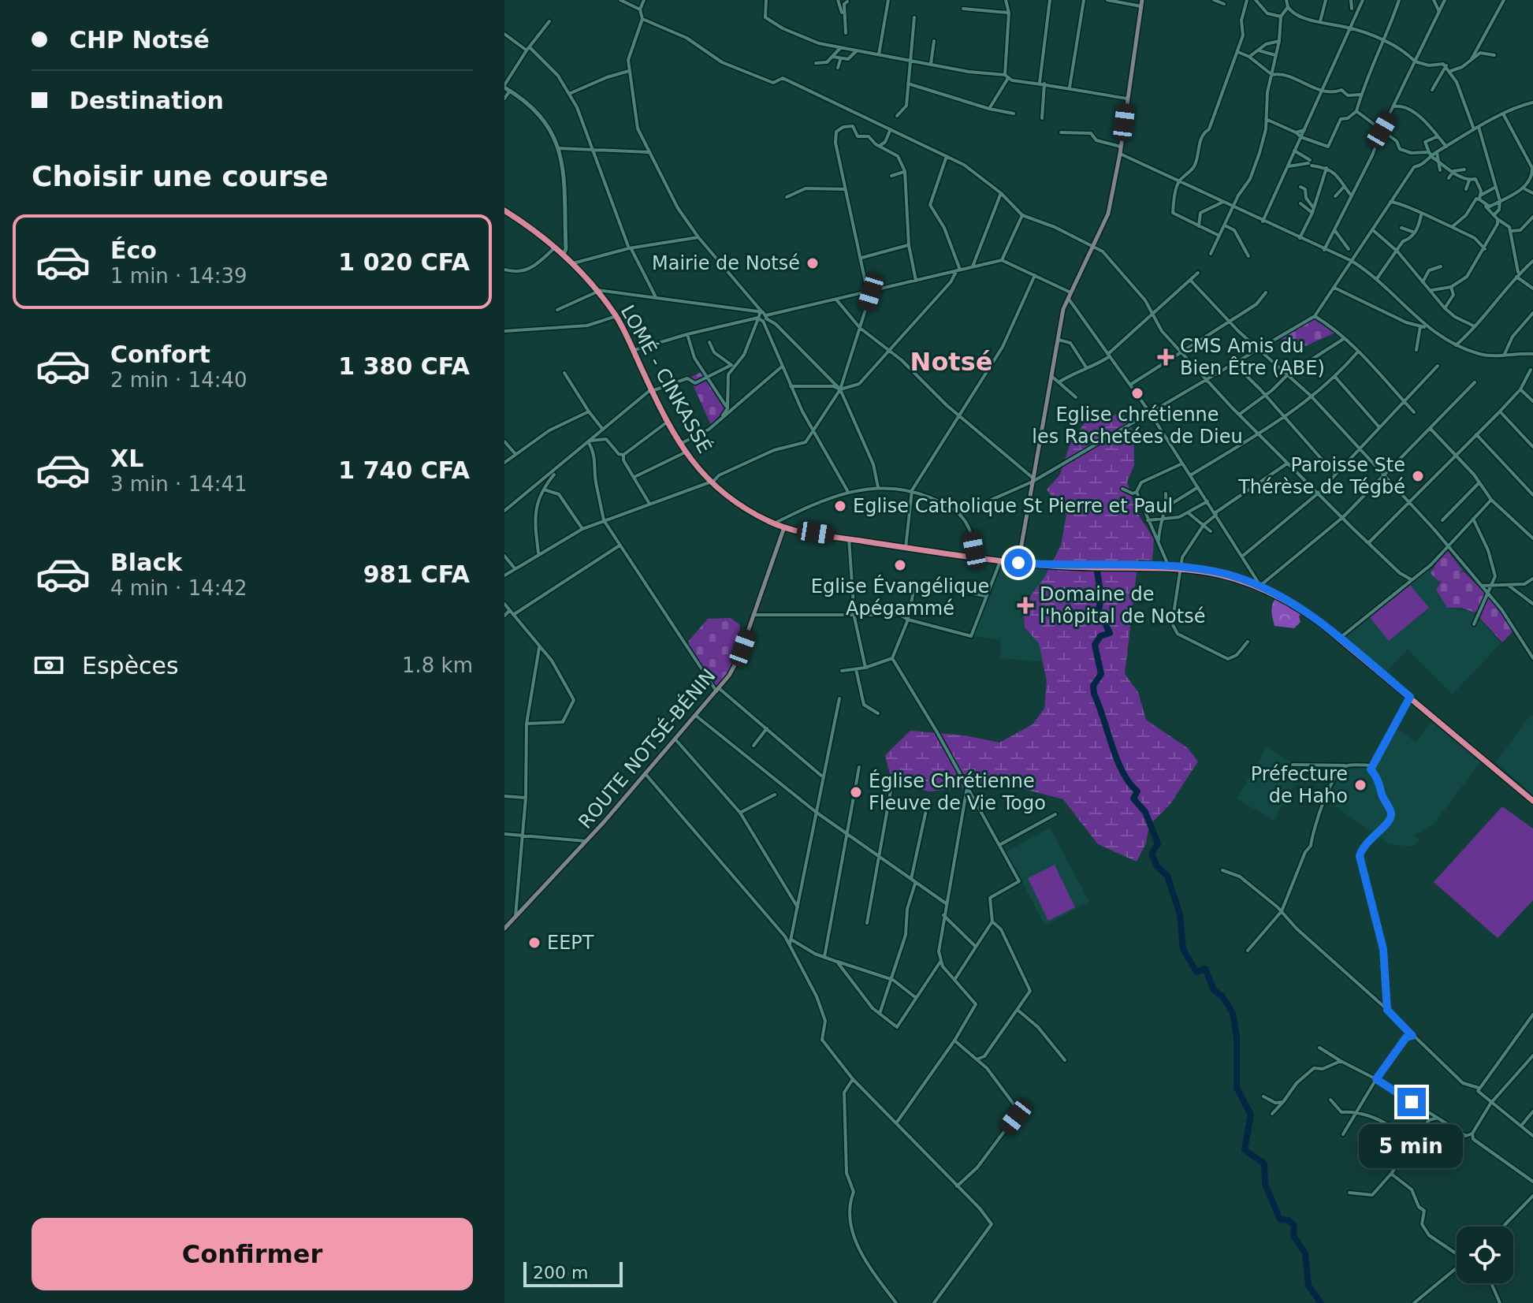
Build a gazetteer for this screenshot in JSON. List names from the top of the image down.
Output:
{
  "streets": {
    "highway": ["LOMÉ - CINKASSÉ"],
    "main road": ["ROUTE NOTSÉ-BÉNIN"]
  },
  "crossings": [
    ["LOMÉ - CINKASSÉ", "ROUTE NOTSÉ-BÉNIN"]
  ],
  "districts": ["Notsé"],
  "places": {
    "other": [
      "Mairie de Notsé",
      "Eglise chrétienne les Rachetées de Dieu",
      "Paroisse Ste Thérèse de Tégbé",
      "Eglise Catholique St Pierre et Paul",
      "Eglise Évangélique Apégammé",
      "Préfecture de Haho",
      "Église Chrétienne Fleuve de Vie Togo",
      "EEPT"
    ],
    "health": ["CMS Amis du Bien Être (ABE)", "Domaine de l'hôpital de Notsé"]
  },
  "scale_bar": "200 m",
  "page": {
    "banner": ["CHP Notsé", "Destination"],
    "heading": "Choisir une course",
    "list": [
      {
        "name": "Éco",
        "note": "1 min · 14:39",
        "value": "1 020 CFA"
      },
      {
        "name": "Confort",
        "note": "2 min · 14:40",
        "value": "1 380 CFA"
      },
      {
        "name": "XL",
        "note": "3 min · 14:41",
        "value": "1 740 CFA"
      },
      {
        "name": "Black",
        "note": "4 min · 14:42",
        "value": "981 CFA"
      }
    ],
    "pay": ["Espèces", "1.8 km"],
    "bubble": "5 min",
    "buttons": "Confirmer",
    "scale": "200 m"
  }
}
